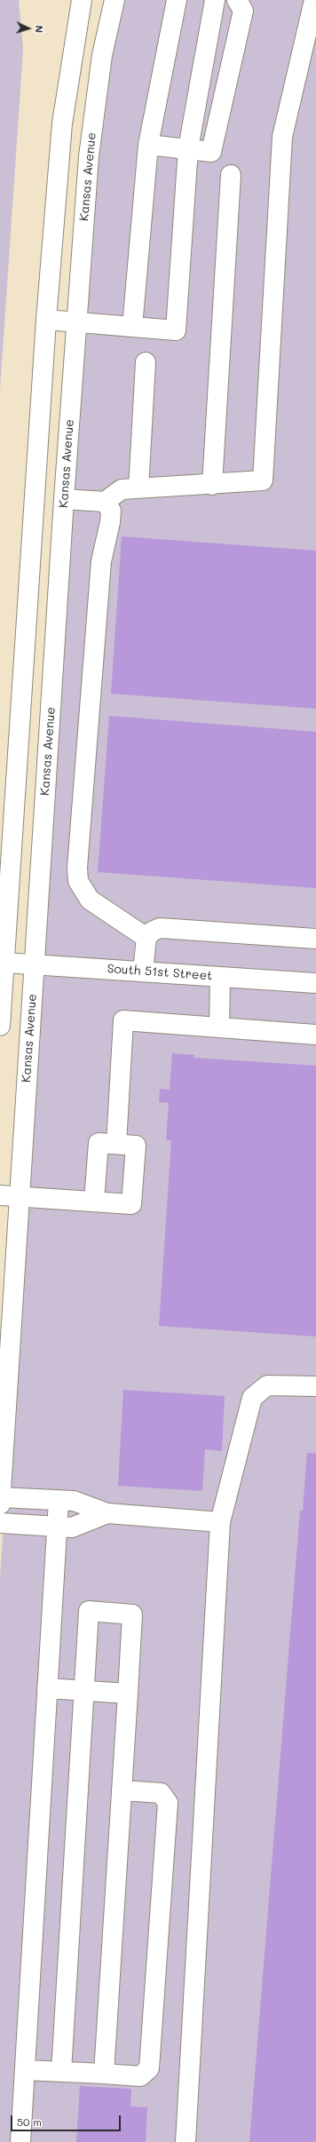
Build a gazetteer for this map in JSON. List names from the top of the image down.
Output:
{
  "streets": {
    "main road": ["Kansas Avenue", "South 51st Street"]
  },
  "crossings": [
    ["Kansas Avenue", "South 51st Street"]
  ],
  "scale_bar": "50 m",
  "north": "right"
}
